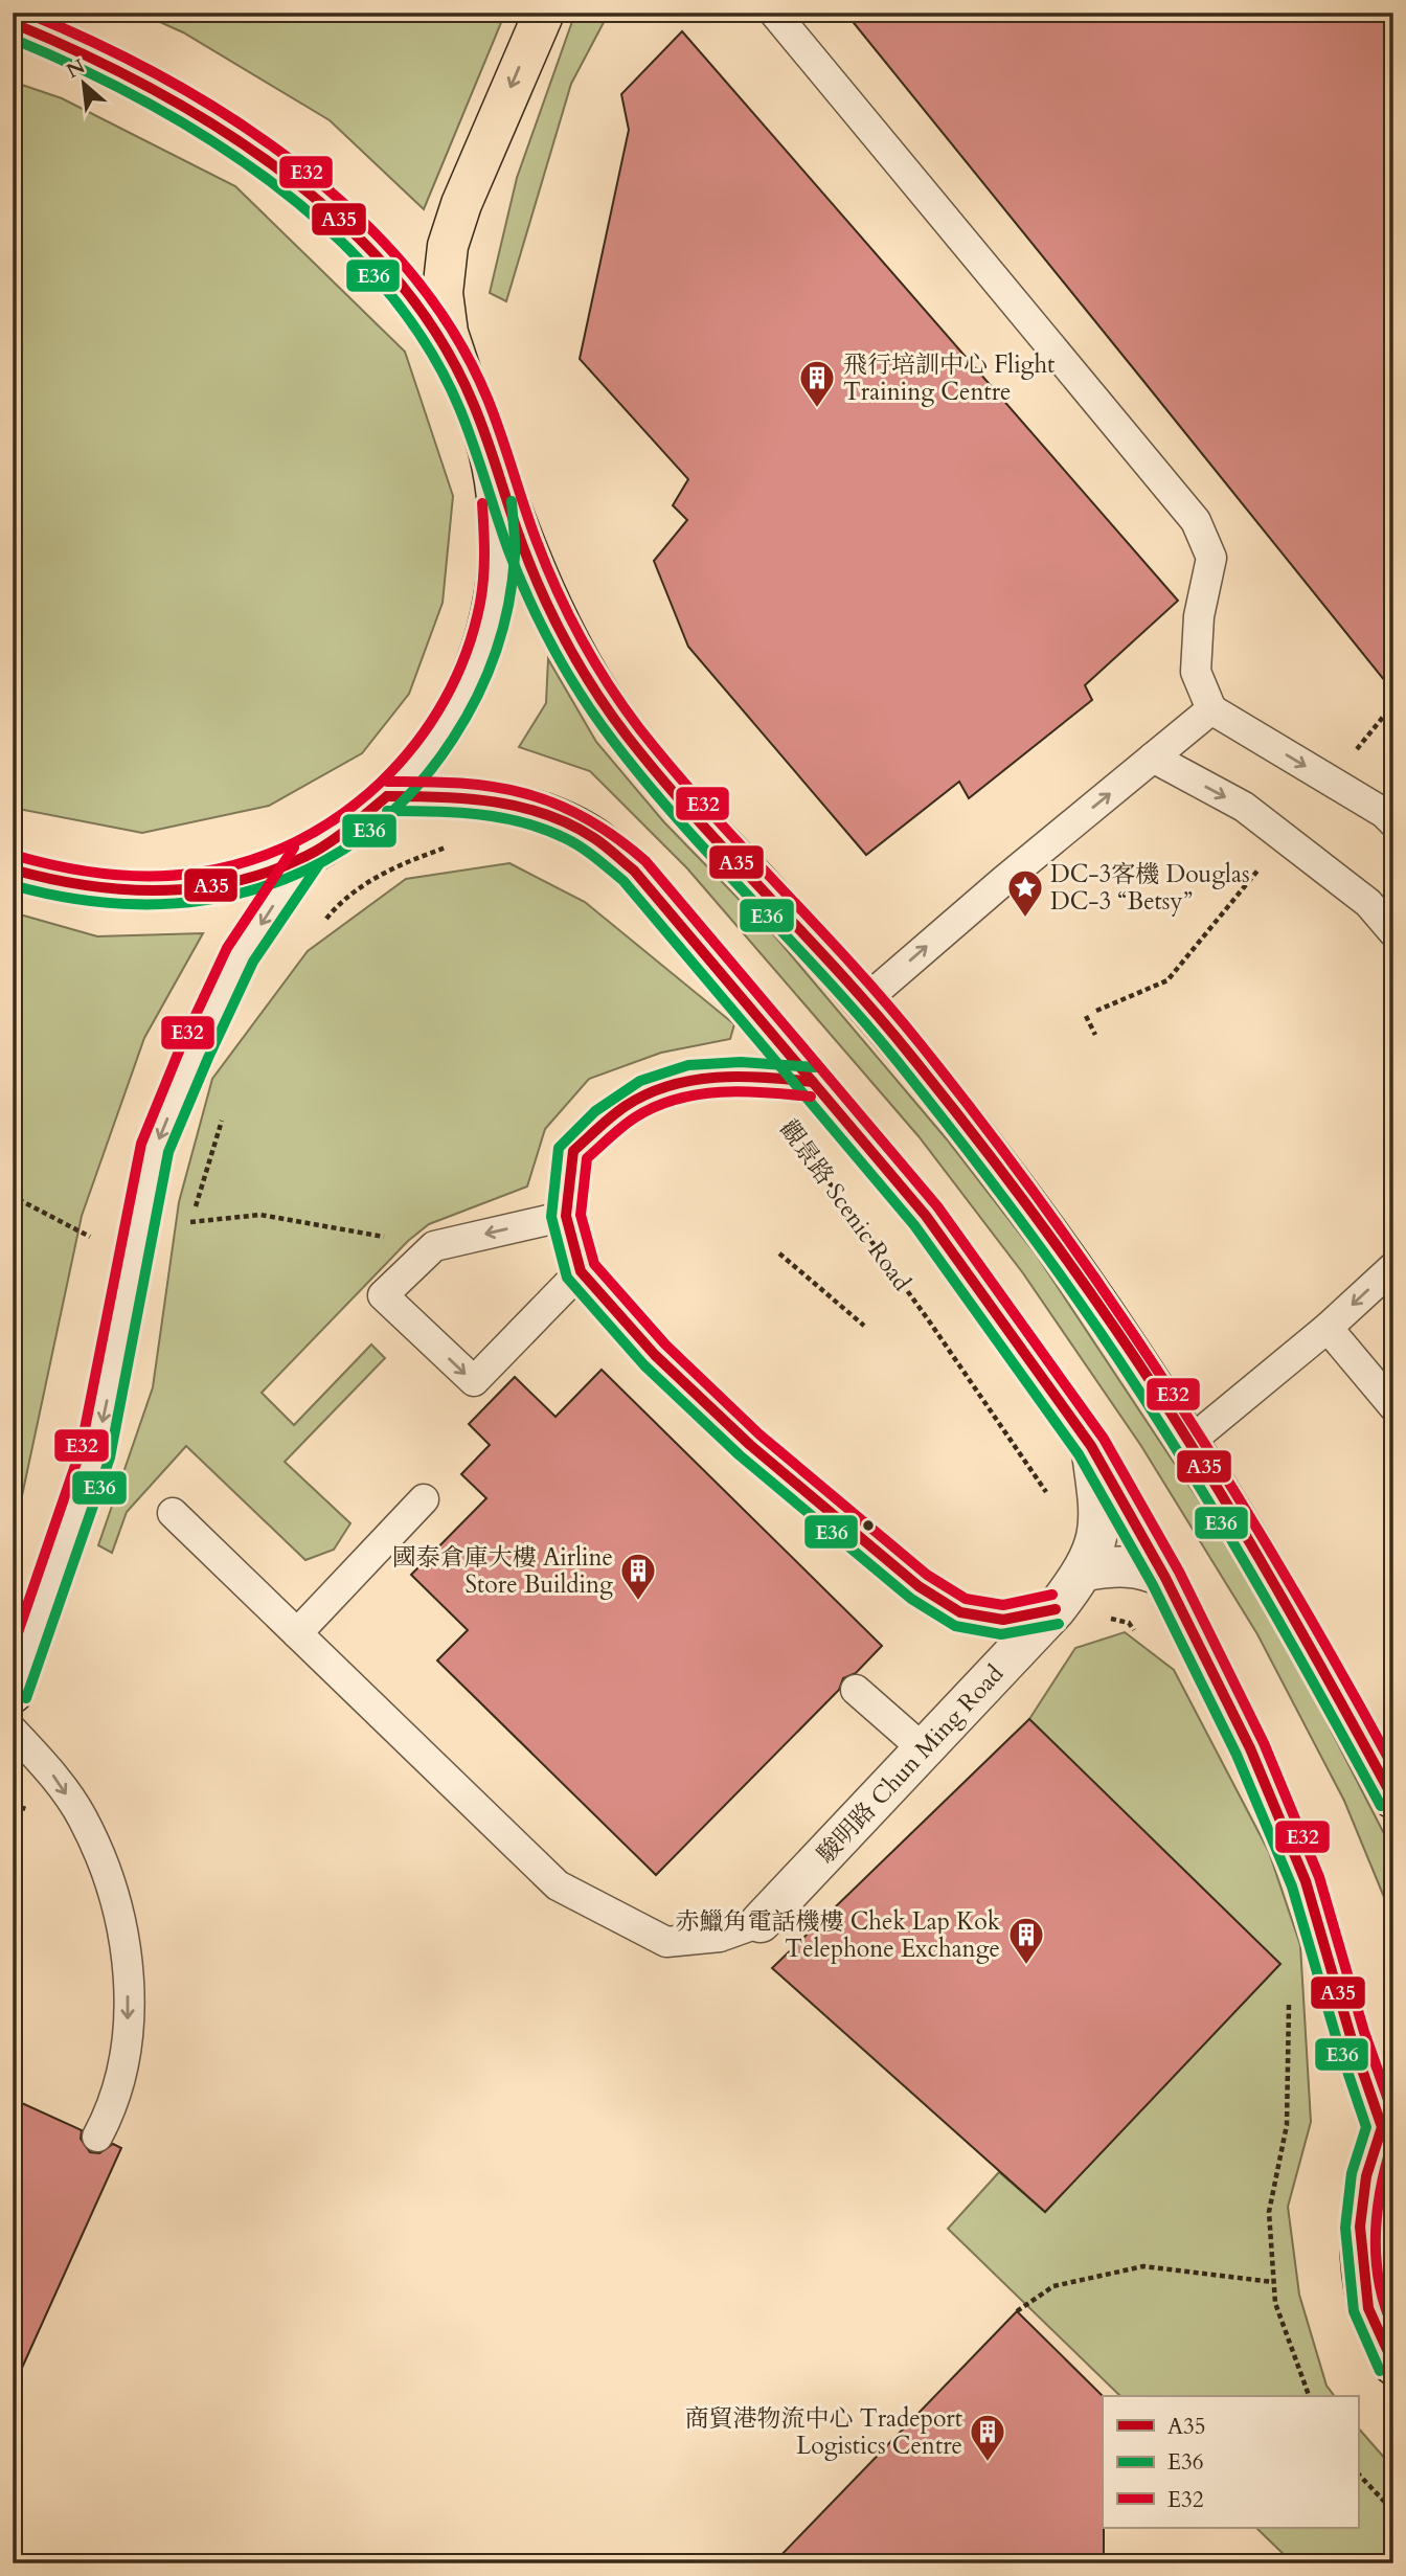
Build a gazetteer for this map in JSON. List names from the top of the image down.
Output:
{
  "streets": {
    "main road": ["觀景路 Scenic Road", "駿明路 Chun Ming Road"]
  },
  "crossings": [
    ["觀景路 Scenic Road", "駿明路 Chun Ming Road"]
  ],
  "places": {
    "building": [
      "飛行培訓中心 Flight Training Centre",
      "國泰倉庫大樓 Airline Store Building",
      "赤鱲角電話機樓 Chek Lap Kok Telephone Exchange",
      "商貿港物流中心 Tradeport Logistics Centre"
    ],
    "place": ["DC-3客機 Douglas DC-3 “Betsy”"]
  },
  "lines": ["transit line E32", "transit line A35", "transit line E36"],
  "legend": ["A35", "E36", "E32"],
  "north": "top left"
}
